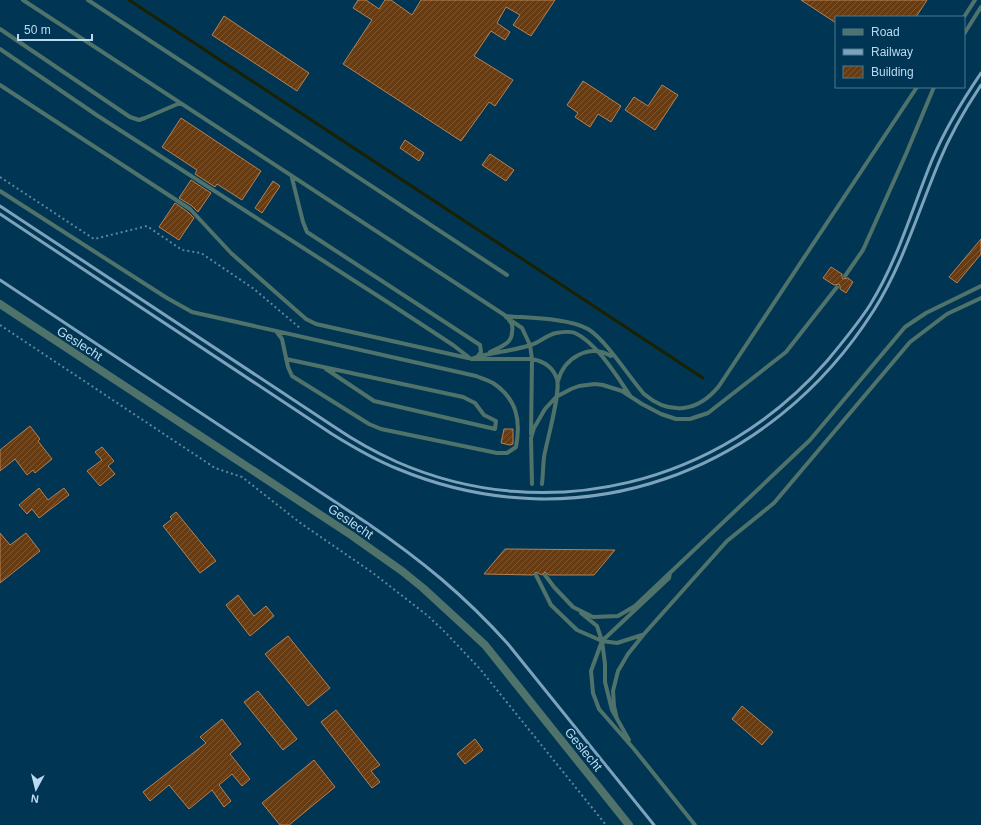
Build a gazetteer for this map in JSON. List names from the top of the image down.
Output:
{
  "streets": {
    "street": ["Geslecht"]
  },
  "legend": ["Road", "Railway", "Building"],
  "scale_bar": "50 m",
  "north": "bottom"
}
